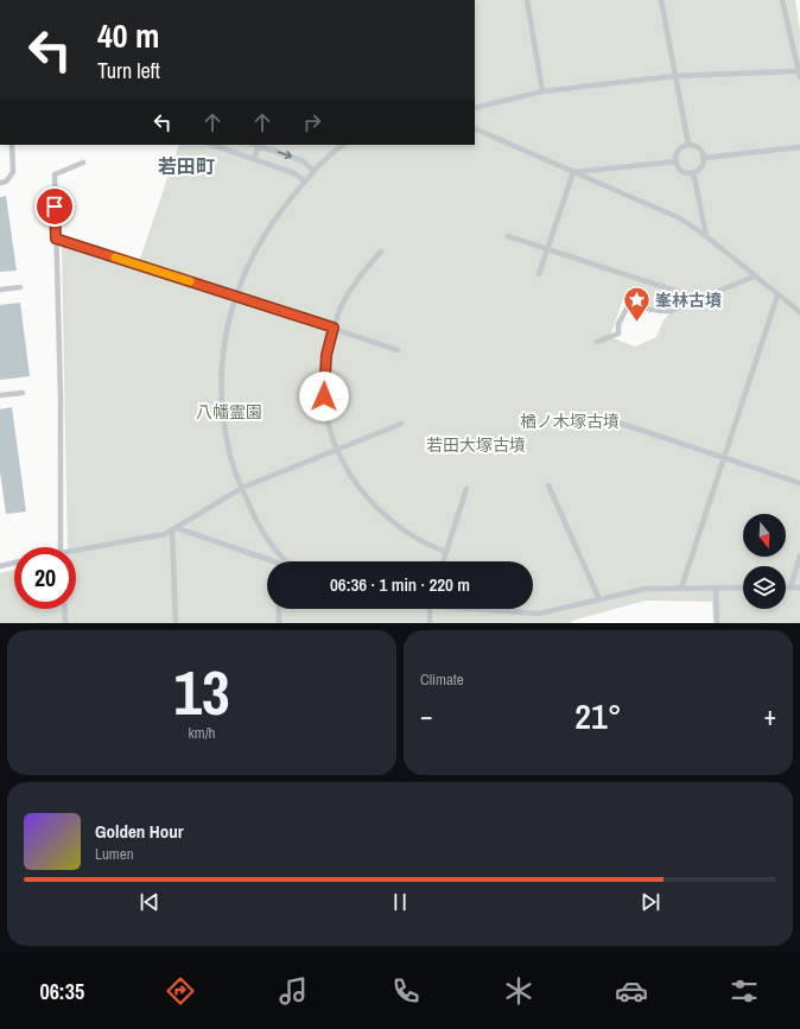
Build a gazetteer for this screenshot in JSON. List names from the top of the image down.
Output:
{
  "districts": ["若田町"],
  "parks": ["八幡霊園", "楢ノ木塚古墳", "若田大塚古墳"],
  "places": {
    "place": ["峯林古墳"]
  },
  "north": "bottom",
  "page": {
    "turn": ["40 m", "Turn left"],
    "limit": "20",
    "trip": "06:36 · 1 min · 220 m",
    "tile": [
      ["13", "km/h"],
      "Climate"
    ],
    "heat": ["−", "21°", "+"],
    "song": ["Golden Hour", "Lumen"],
    "tabs": "06:35"
  }
}
